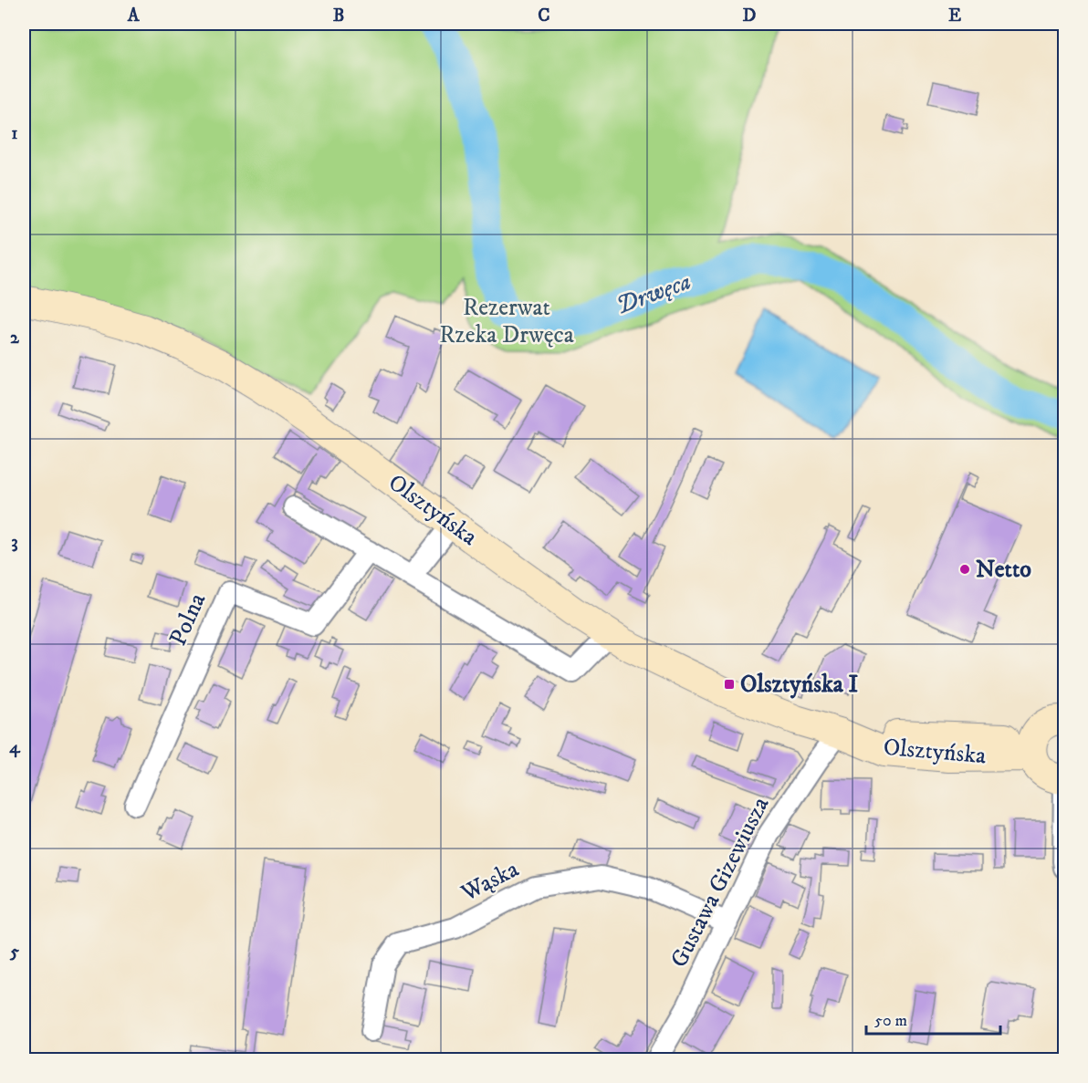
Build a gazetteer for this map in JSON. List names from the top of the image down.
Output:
{
  "streets": {
    "street": [
      "Olsztyńska",
      "Polna",
      "Wąska",
      "Gustawa Gizewiusza"
    ]
  },
  "crossings": [
    ["Olsztyńska", "Gustawa Gizewiusza"],
    ["Wąska", "Gustawa Gizewiusza"]
  ],
  "water": ["Drwęca"],
  "parks": ["Rezerwat Rzeka Drwęca"],
  "places": {
    "other": ["Netto"],
    "transit": ["Olsztyńska I"]
  },
  "scale_bar": "50 m",
  "grid": {
    "columns": [
      "A",
      "B",
      "C",
      "D",
      "E"
    ],
    "rows": [
      "1",
      "2",
      "3",
      "4",
      "5"
    ]
  }
}
